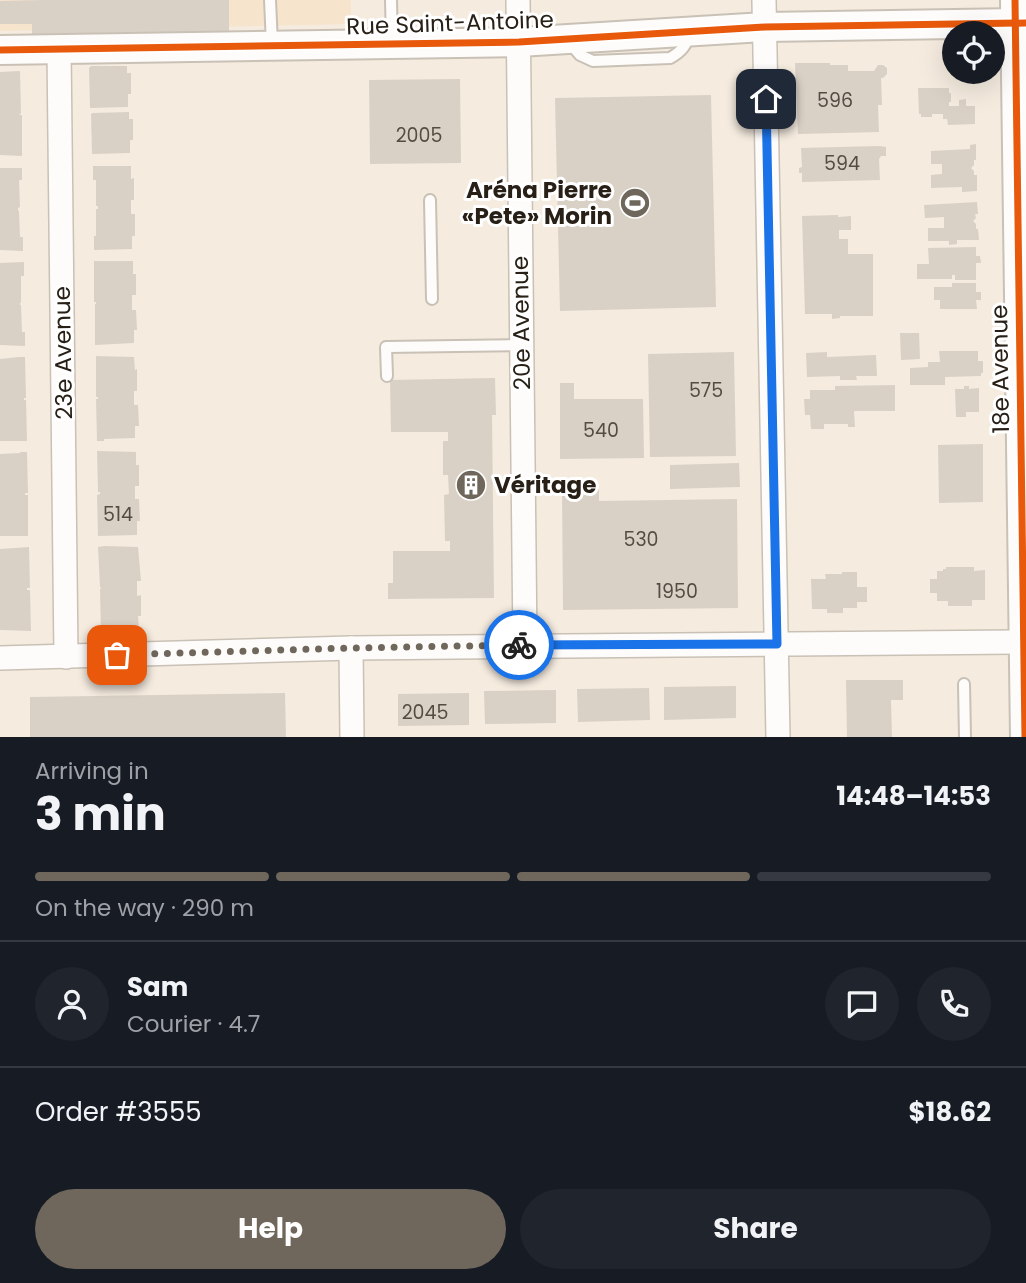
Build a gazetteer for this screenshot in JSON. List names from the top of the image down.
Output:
{
  "streets": {
    "street": [
      "Rue Saint-Antoine",
      "20e Avenue",
      "23e Avenue",
      "18e Avenue"
    ]
  },
  "crossings": [
    ["Rue Saint-Antoine", "20e Avenue"],
    ["Rue Saint-Antoine", "23e Avenue"],
    ["Rue Saint-Antoine", "18e Avenue"]
  ],
  "places": {
    "sports": ["Aréna Pierre «Pete» Morin"],
    "building": ["Véritage"]
  },
  "house_numbers": [
    "596",
    "2005",
    "594",
    "575",
    "540",
    "514",
    "530",
    "1950",
    "2045"
  ],
  "page": {
    "heading": ["3 min", "Arriving in", "14:48–14:53"],
    "panel": [
      "Sam",
      "Courier · 4.7",
      "Order #3555",
      "$18.62"
    ],
    "bar": "On the way · 290 m",
    "buttons": ["Help", "Share"]
  }
}
